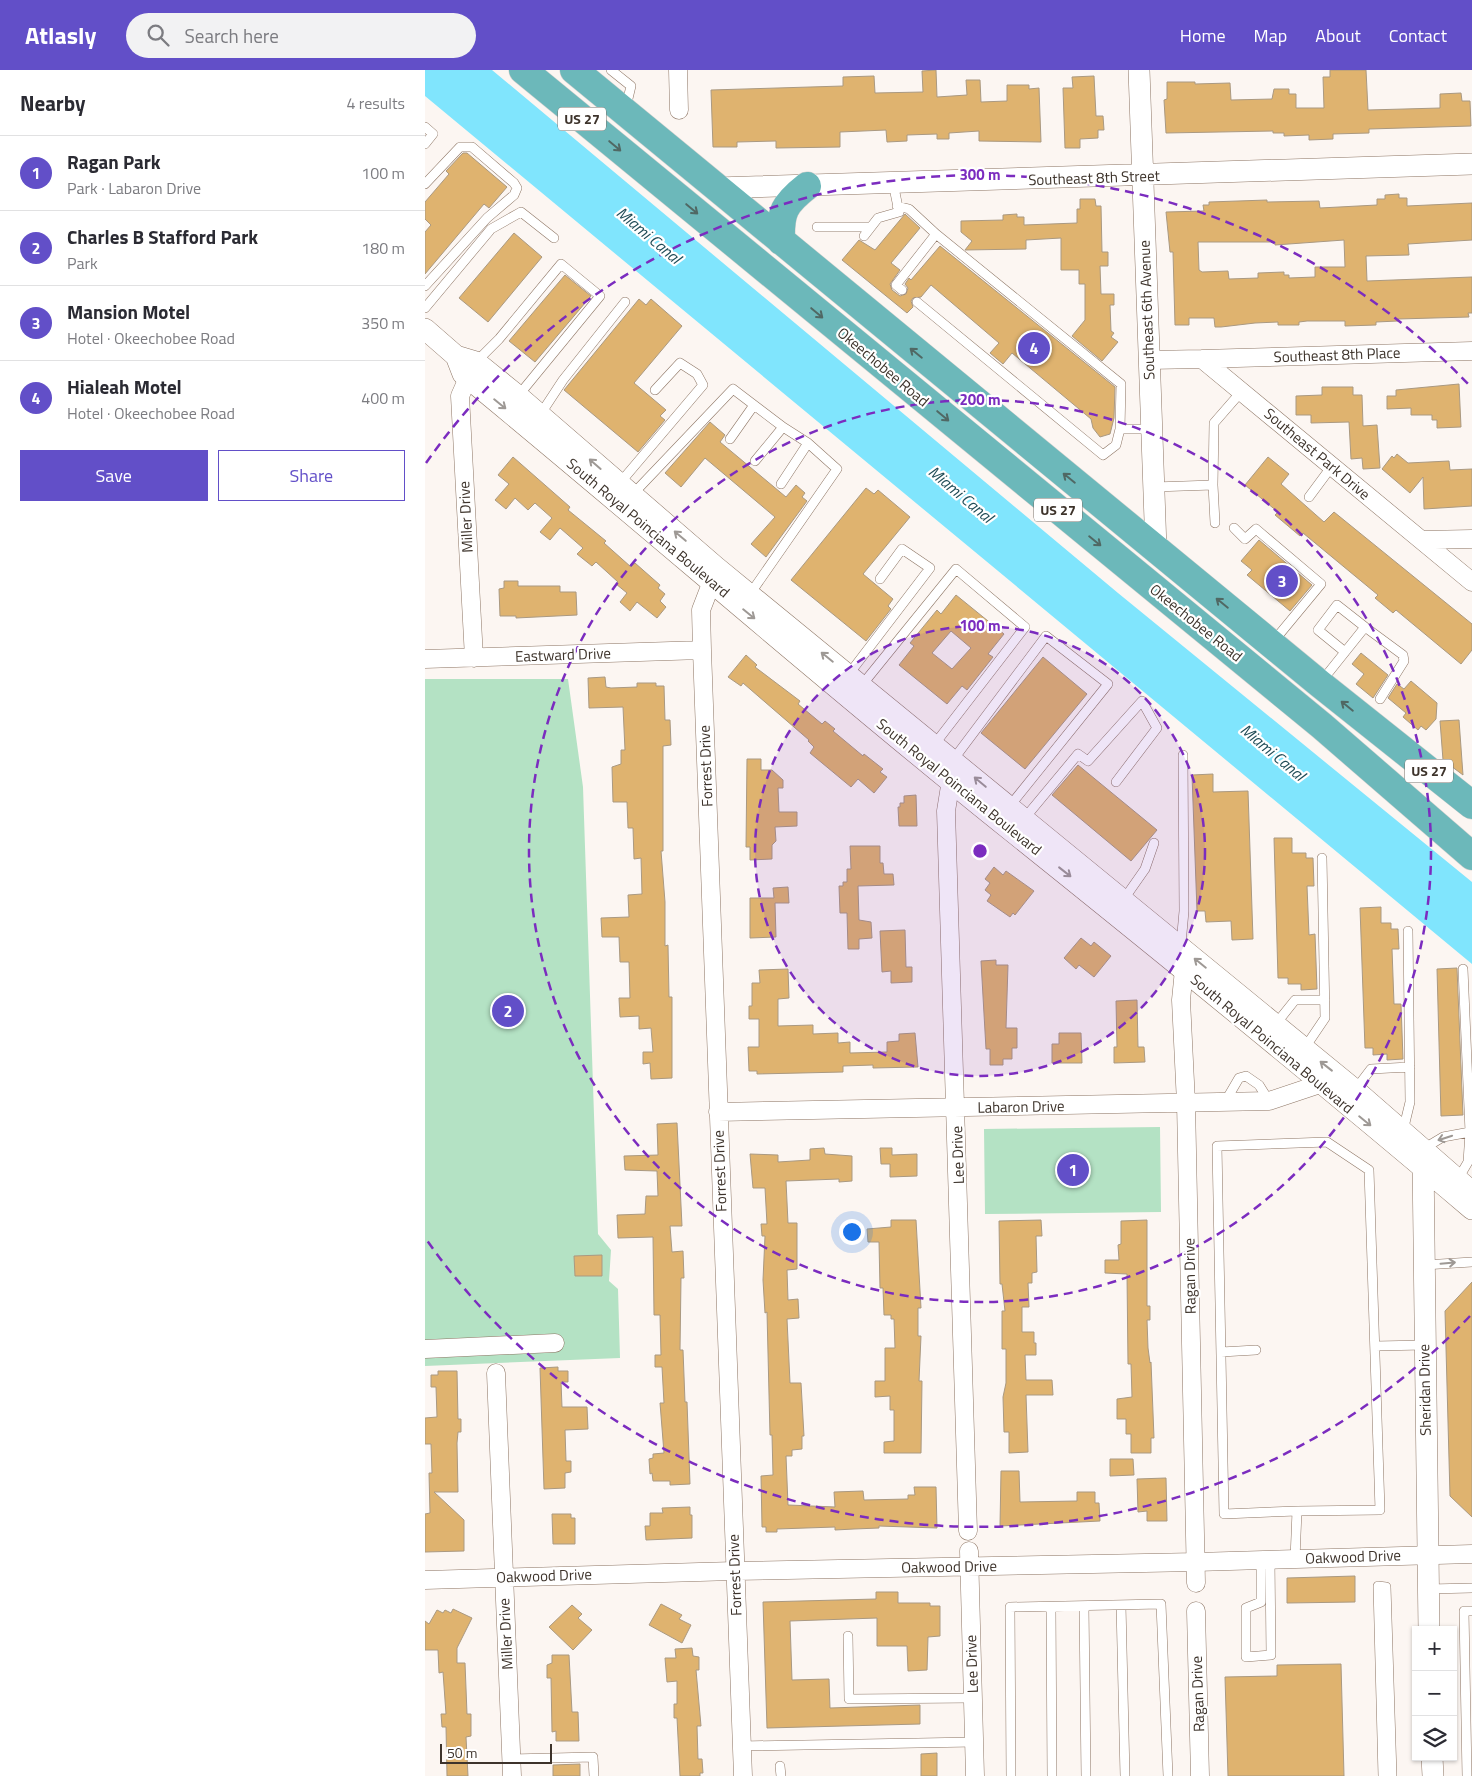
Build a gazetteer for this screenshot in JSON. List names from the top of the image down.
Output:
{
  "streets": {
    "highway": ["US 27", "Okeechobee Road"],
    "street": [
      "Southeast 8th Street",
      "Southeast 6th Avenue",
      "Southeast 8th Place",
      "Southeast Park Drive",
      "Miller Drive",
      "South Royal Poinciana Boulevard",
      "Eastward Drive",
      "Forrest Drive",
      "Labaron Drive",
      "Lee Drive",
      "Ragan Drive",
      "Sheridan Drive",
      "Oakwood Drive"
    ]
  },
  "crossings": [
    ["Southeast 8th Street", "Southeast 6th Avenue"],
    ["Southeast 8th Street", "Okeechobee Road"],
    ["Southeast 6th Avenue", "Okeechobee Road"],
    ["Southeast 8th Place", "Southeast Park Drive"],
    ["Miller Drive", "South Royal Poinciana Boulevard"],
    ["Miller Drive", "Eastward Drive"],
    ["Miller Drive", "Oakwood Drive"],
    ["South Royal Poinciana Boulevard", "Forrest Drive"],
    ["South Royal Poinciana Boulevard", "Labaron Drive"],
    ["South Royal Poinciana Boulevard", "Lee Drive"],
    ["South Royal Poinciana Boulevard", "Ragan Drive"],
    ["South Royal Poinciana Boulevard", "Sheridan Drive"],
    ["Eastward Drive", "Forrest Drive"],
    ["Forrest Drive", "Labaron Drive"],
    ["Forrest Drive", "Oakwood Drive"],
    ["Labaron Drive", "Lee Drive"],
    ["Labaron Drive", "Ragan Drive"],
    ["Lee Drive", "Oakwood Drive"],
    ["Ragan Drive", "Oakwood Drive"],
    ["Sheridan Drive", "Oakwood Drive"]
  ],
  "water": ["Miami Canal"],
  "scale_bar": "50 m",
  "page": {
    "header": "Atlasly",
    "search": "Search here",
    "nav": [
      "Home",
      "Map",
      "About",
      "Contact"
    ],
    "heading": ["Nearby", "4 results"],
    "list": [
      {
        "mark": "1",
        "name": "Ragan Park",
        "note": "Park · Labaron Drive",
        "value": "100 m"
      },
      {
        "mark": "2",
        "name": "Charles B Stafford Park",
        "note": "Park",
        "value": "180 m"
      },
      {
        "mark": "3",
        "name": "Mansion Motel",
        "note": "Hotel · Okeechobee Road",
        "value": "350 m"
      },
      {
        "mark": "4",
        "name": "Hialeah Motel",
        "note": "Hotel · Okeechobee Road",
        "value": "400 m"
      }
    ],
    "pins": [
      "4",
      "3",
      "2",
      "1"
    ],
    "buttons": ["Save", "Share"],
    "map_buttons": ["+", "−"],
    "scale": "50 m"
  },
  "rings": ["300 m", "200 m", "100 m"]
}
